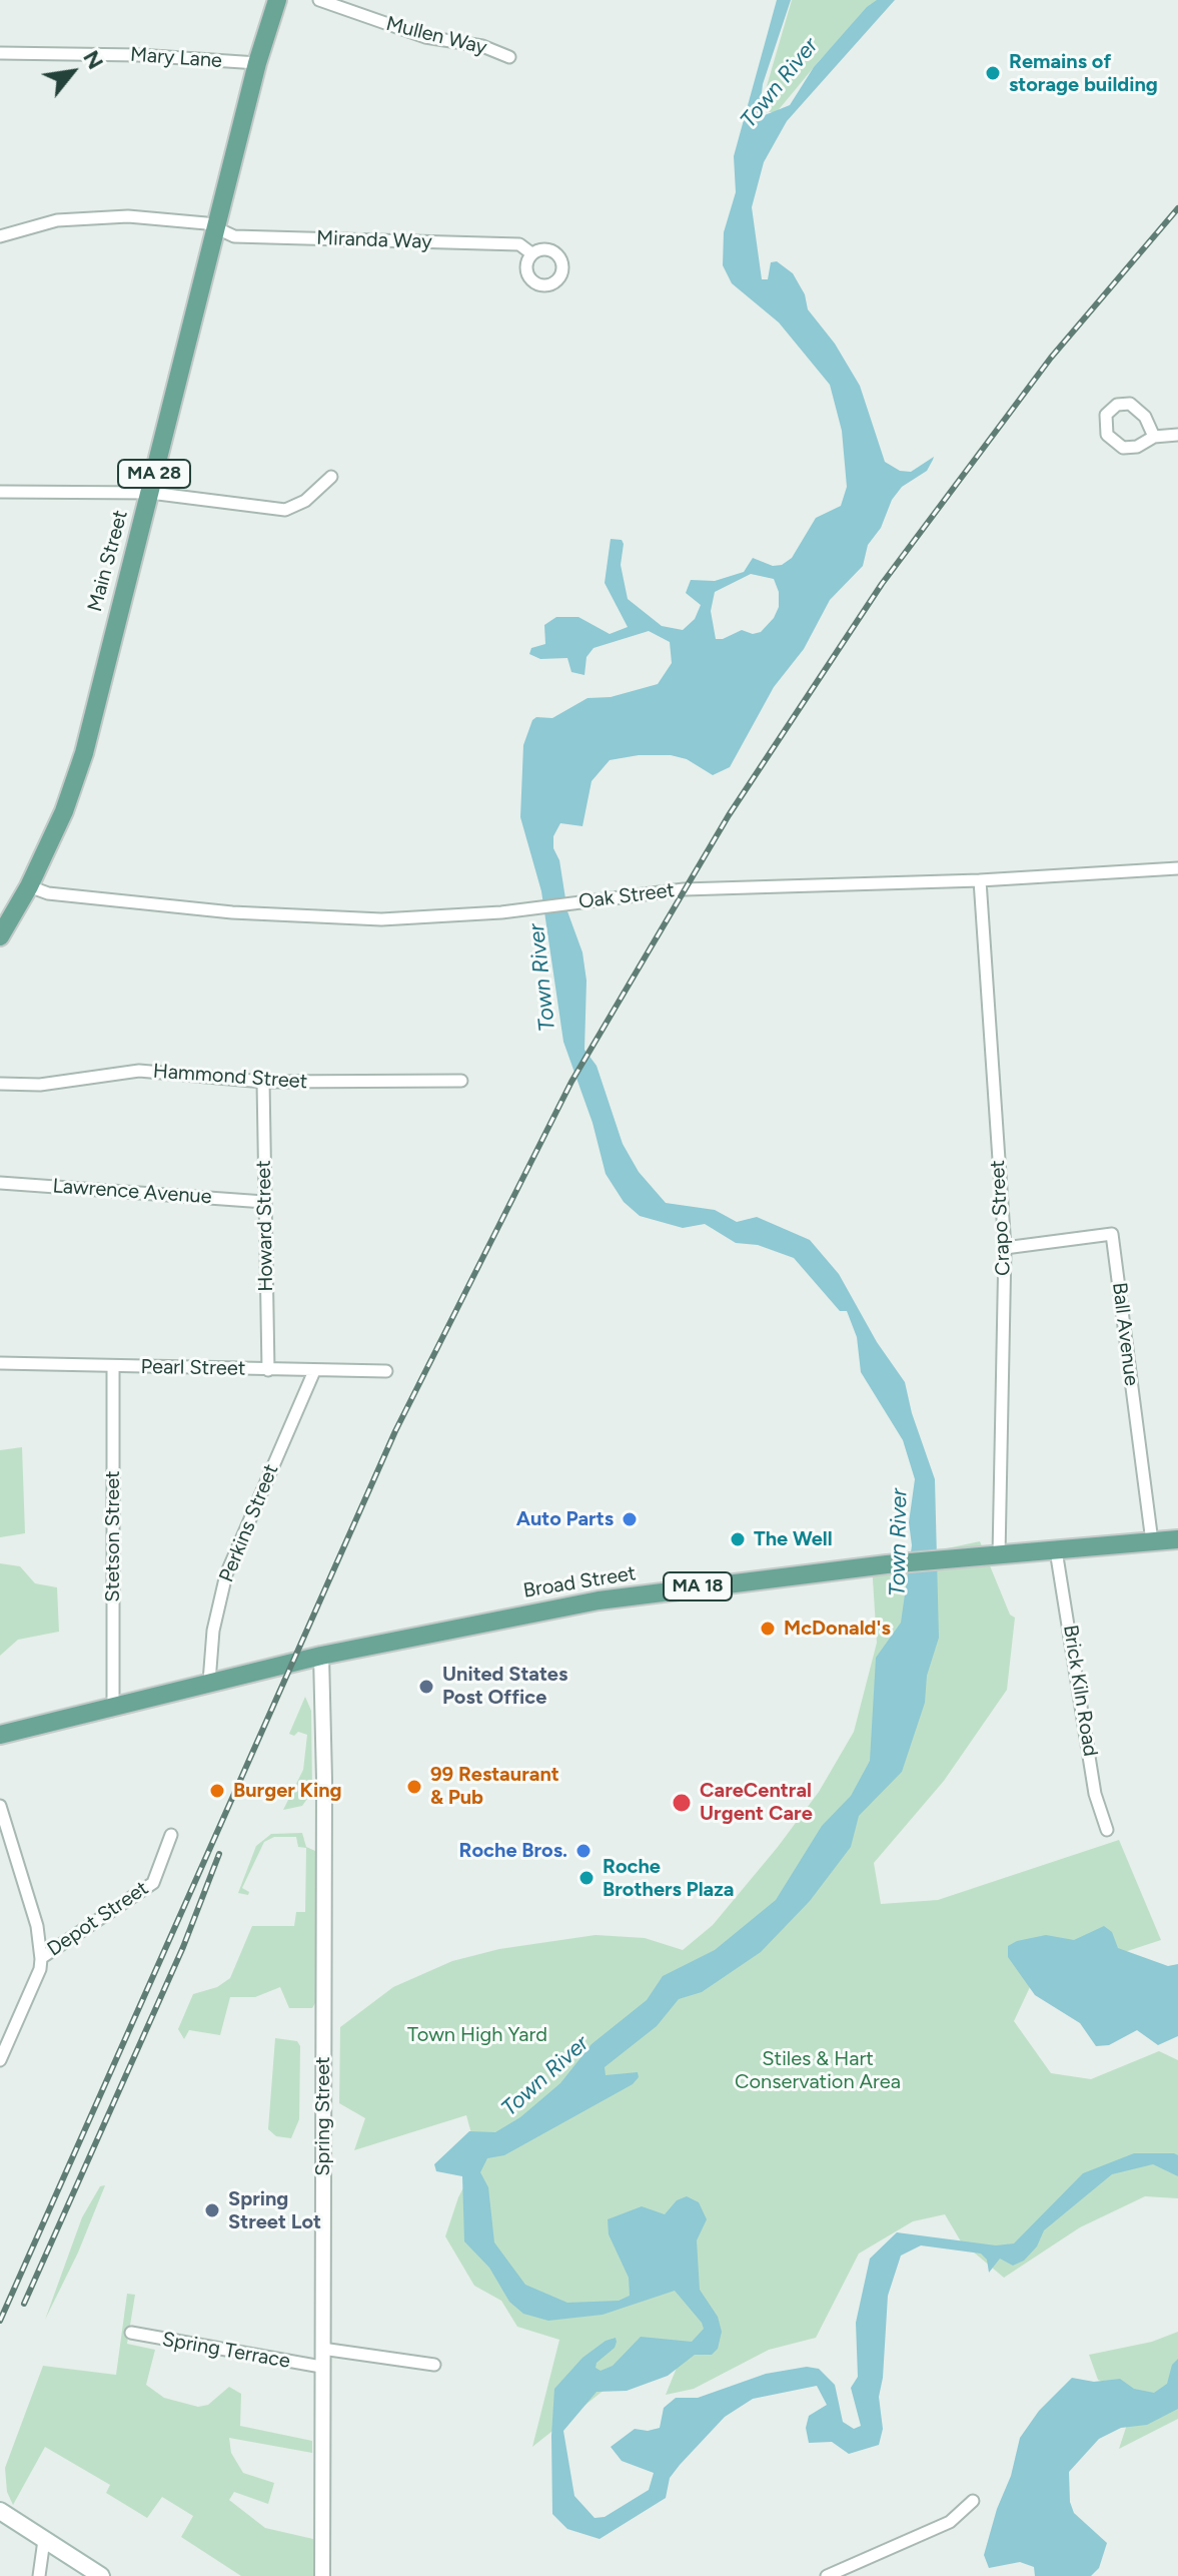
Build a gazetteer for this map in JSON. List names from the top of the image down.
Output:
{
  "streets": {
    "main road": [
      "MA 28",
      "Main Street",
      "Broad Street",
      "MA 18"
    ],
    "street": [
      "Mullen Way",
      "Mary Lane",
      "Miranda Way",
      "Oak Street",
      "Hammond Street",
      "Lawrence Avenue",
      "Crapo Street",
      "Howard Street",
      "Ball Avenue",
      "Pearl Street",
      "Perkins Street",
      "Stetson Street",
      "Brick Kiln Road",
      "Depot Street",
      "Spring Street",
      "Spring Terrace"
    ]
  },
  "crossings": [
    ["Mary Lane", "Main Street"],
    ["Miranda Way", "Main Street"],
    ["Main Street", "Oak Street"],
    ["Oak Street", "Crapo Street"],
    ["Hammond Street", "Howard Street"],
    ["Lawrence Avenue", "Howard Street"],
    ["Crapo Street", "Ball Avenue"],
    ["Crapo Street", "Broad Street"],
    ["Howard Street", "Pearl Street"],
    ["Ball Avenue", "Broad Street"],
    ["Pearl Street", "Perkins Street"],
    ["Pearl Street", "Stetson Street"],
    ["Perkins Street", "Broad Street"],
    ["Stetson Street", "Broad Street"],
    ["Broad Street", "Brick Kiln Road"],
    ["Broad Street", "Spring Street"],
    ["Spring Street", "Spring Terrace"]
  ],
  "water": ["Town River"],
  "parks": ["Town High Yard", "Stiles & Hart Conservation Area"],
  "places": [
    "Remains of storage building",
    "Auto Parts",
    "The Well",
    "McDonald's",
    "United States Post Office",
    "99 Restaurant & Pub",
    "Burger King",
    "CareCentral Urgent Care",
    "Roche Bros.",
    "Roche Brothers Plaza",
    "Spring Street Lot"
  ],
  "north": "top right"
}
